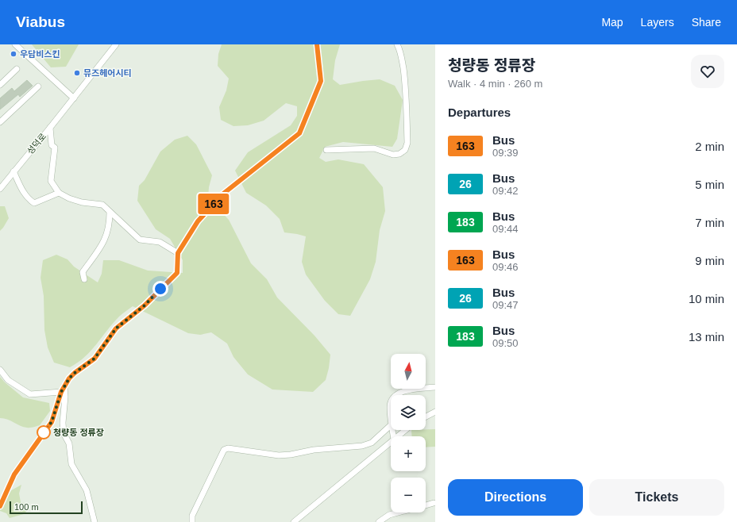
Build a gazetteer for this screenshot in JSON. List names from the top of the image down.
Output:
{
  "streets": {
    "street": ["성덕로"]
  },
  "places": ["우담비스킨", "뮤즈헤어시티", "청량동 정류장"],
  "lines": ["bus line 163"],
  "scale_bar": "100 m",
  "north": "top",
  "page": {
    "header": "Viabus",
    "nav": ["Map", "Layers", "Share"],
    "on_map": "163",
    "heading": [
      ["청량동 정류장", "Walk · 4 min · 260 m"],
      "Departures"
    ],
    "list": [
      {
        "mark": "163",
        "name": "Bus",
        "note": "09:39",
        "value": "2 min"
      },
      {
        "mark": "26",
        "name": "Bus",
        "note": "09:42",
        "value": "5 min"
      },
      {
        "mark": "183",
        "name": "Bus",
        "note": "09:44",
        "value": "7 min"
      },
      {
        "mark": "163",
        "name": "Bus",
        "note": "09:46",
        "value": "9 min"
      },
      {
        "mark": "26",
        "name": "Bus",
        "note": "09:47",
        "value": "10 min"
      },
      {
        "mark": "183",
        "name": "Bus",
        "note": "09:50",
        "value": "13 min"
      }
    ],
    "map_buttons": ["+", "−"],
    "buttons": ["Directions", "Tickets"],
    "scale": "100 m"
  }
}
